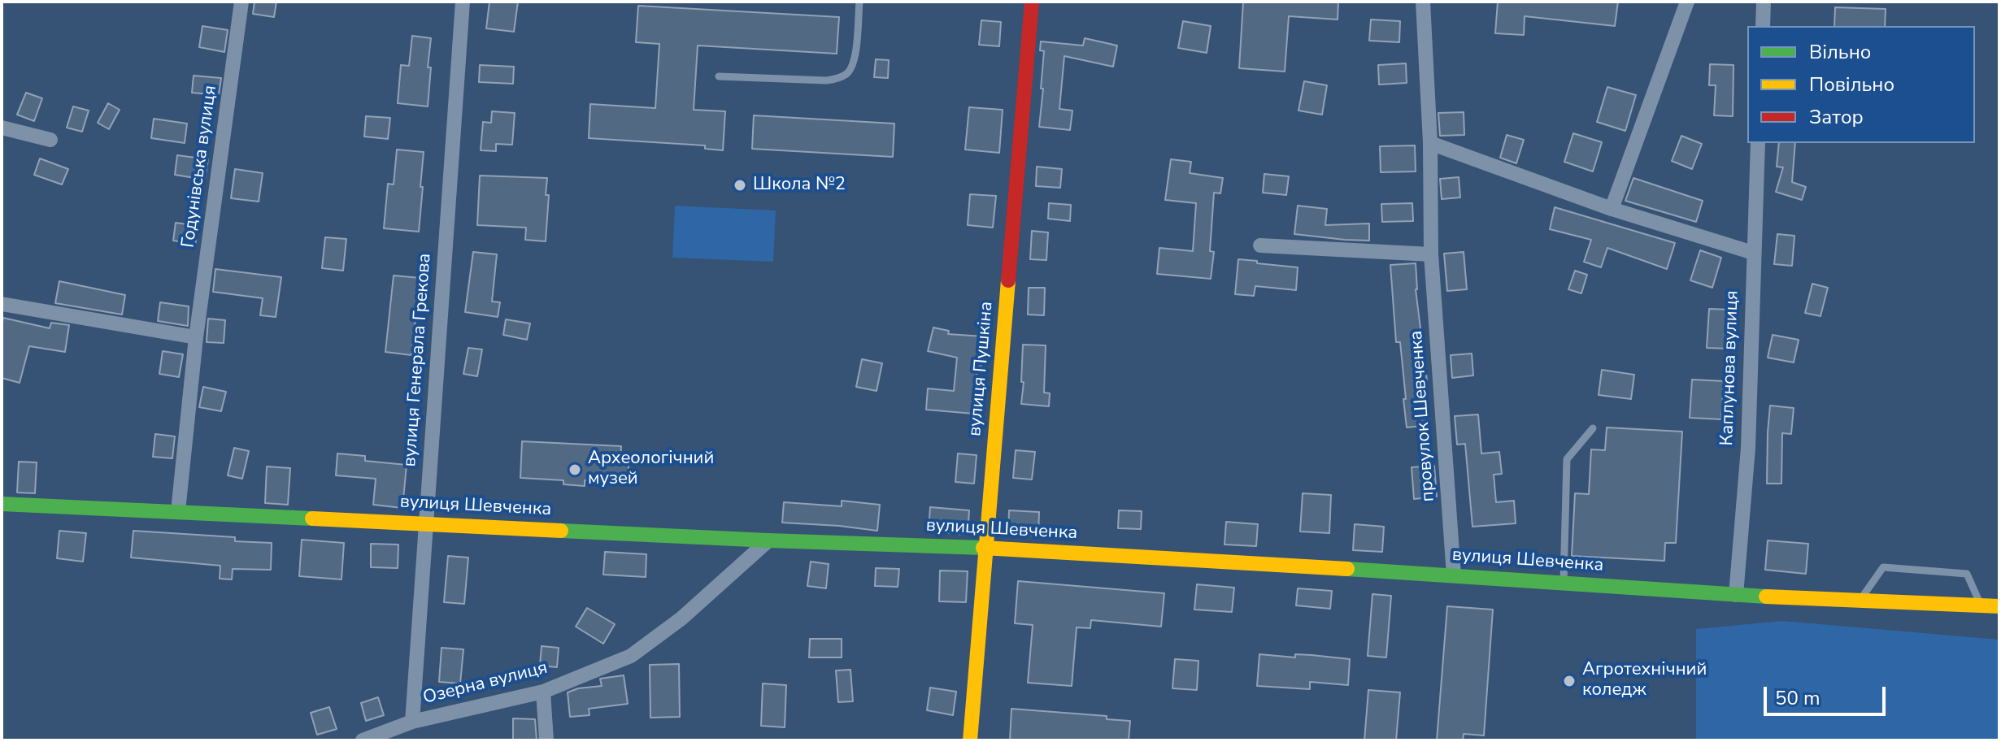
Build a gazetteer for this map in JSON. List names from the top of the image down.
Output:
{
  "streets": {
    "street": [
      "Годунівська вулиця",
      "вулиця Генерала Грекова",
      "Каплунова вулиця",
      "вулиця Пушкіна",
      "провулок Шевченка",
      "вулиця Шевченка",
      "Озерна вулиця"
    ]
  },
  "crossings": [
    ["Годунівська вулиця", "вулиця Шевченка"],
    ["вулиця Генерала Грекова", "вулиця Шевченка"],
    ["вулиця Генерала Грекова", "Озерна вулиця"],
    ["Каплунова вулиця", "вулиця Шевченка"],
    ["вулиця Пушкіна", "вулиця Шевченка"],
    ["провулок Шевченка", "вулиця Шевченка"],
    ["вулиця Шевченка", "Озерна вулиця"]
  ],
  "places": ["Школа №2", "Археологічний музей", "Агротехнічний коледж"],
  "legend": ["Вільно", "Повільно", "Затор"],
  "scale_bar": "50 m"
}
